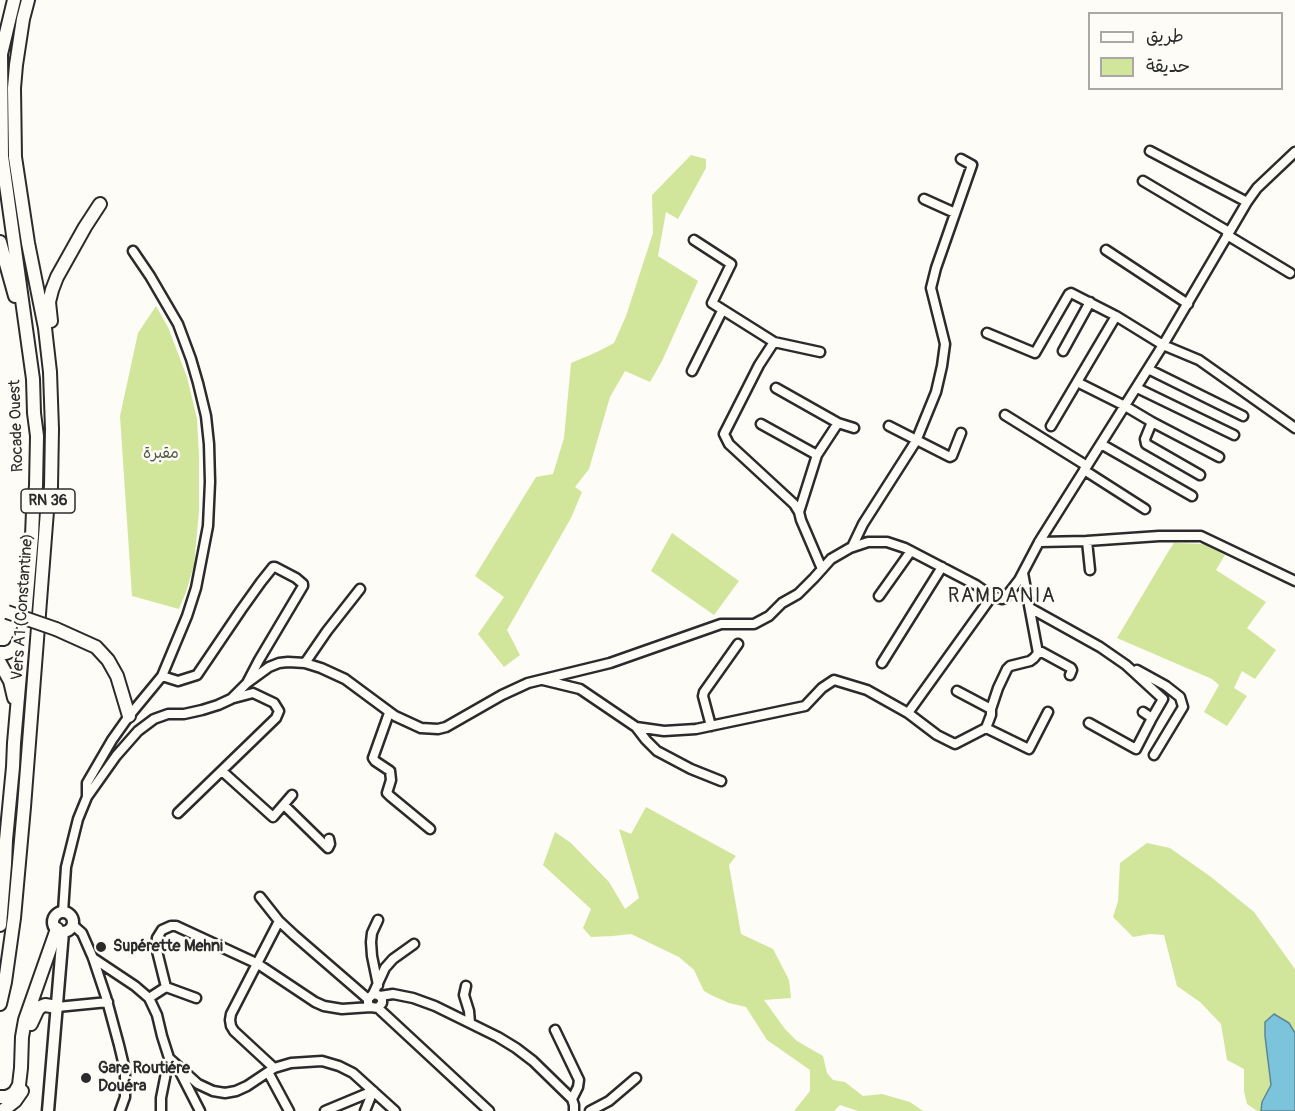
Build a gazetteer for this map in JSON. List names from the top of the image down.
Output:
{
  "streets": {
    "highway": ["Rocade Ouest", "RN 36", "Vers A1 (Constantine)"]
  },
  "districts": ["RAMDANIA"],
  "parks": ["مقبرة"],
  "places": ["Supérette Mehni", "Gare Routiére Douéra"],
  "legend": ["طريق", "حديقة"]
}
